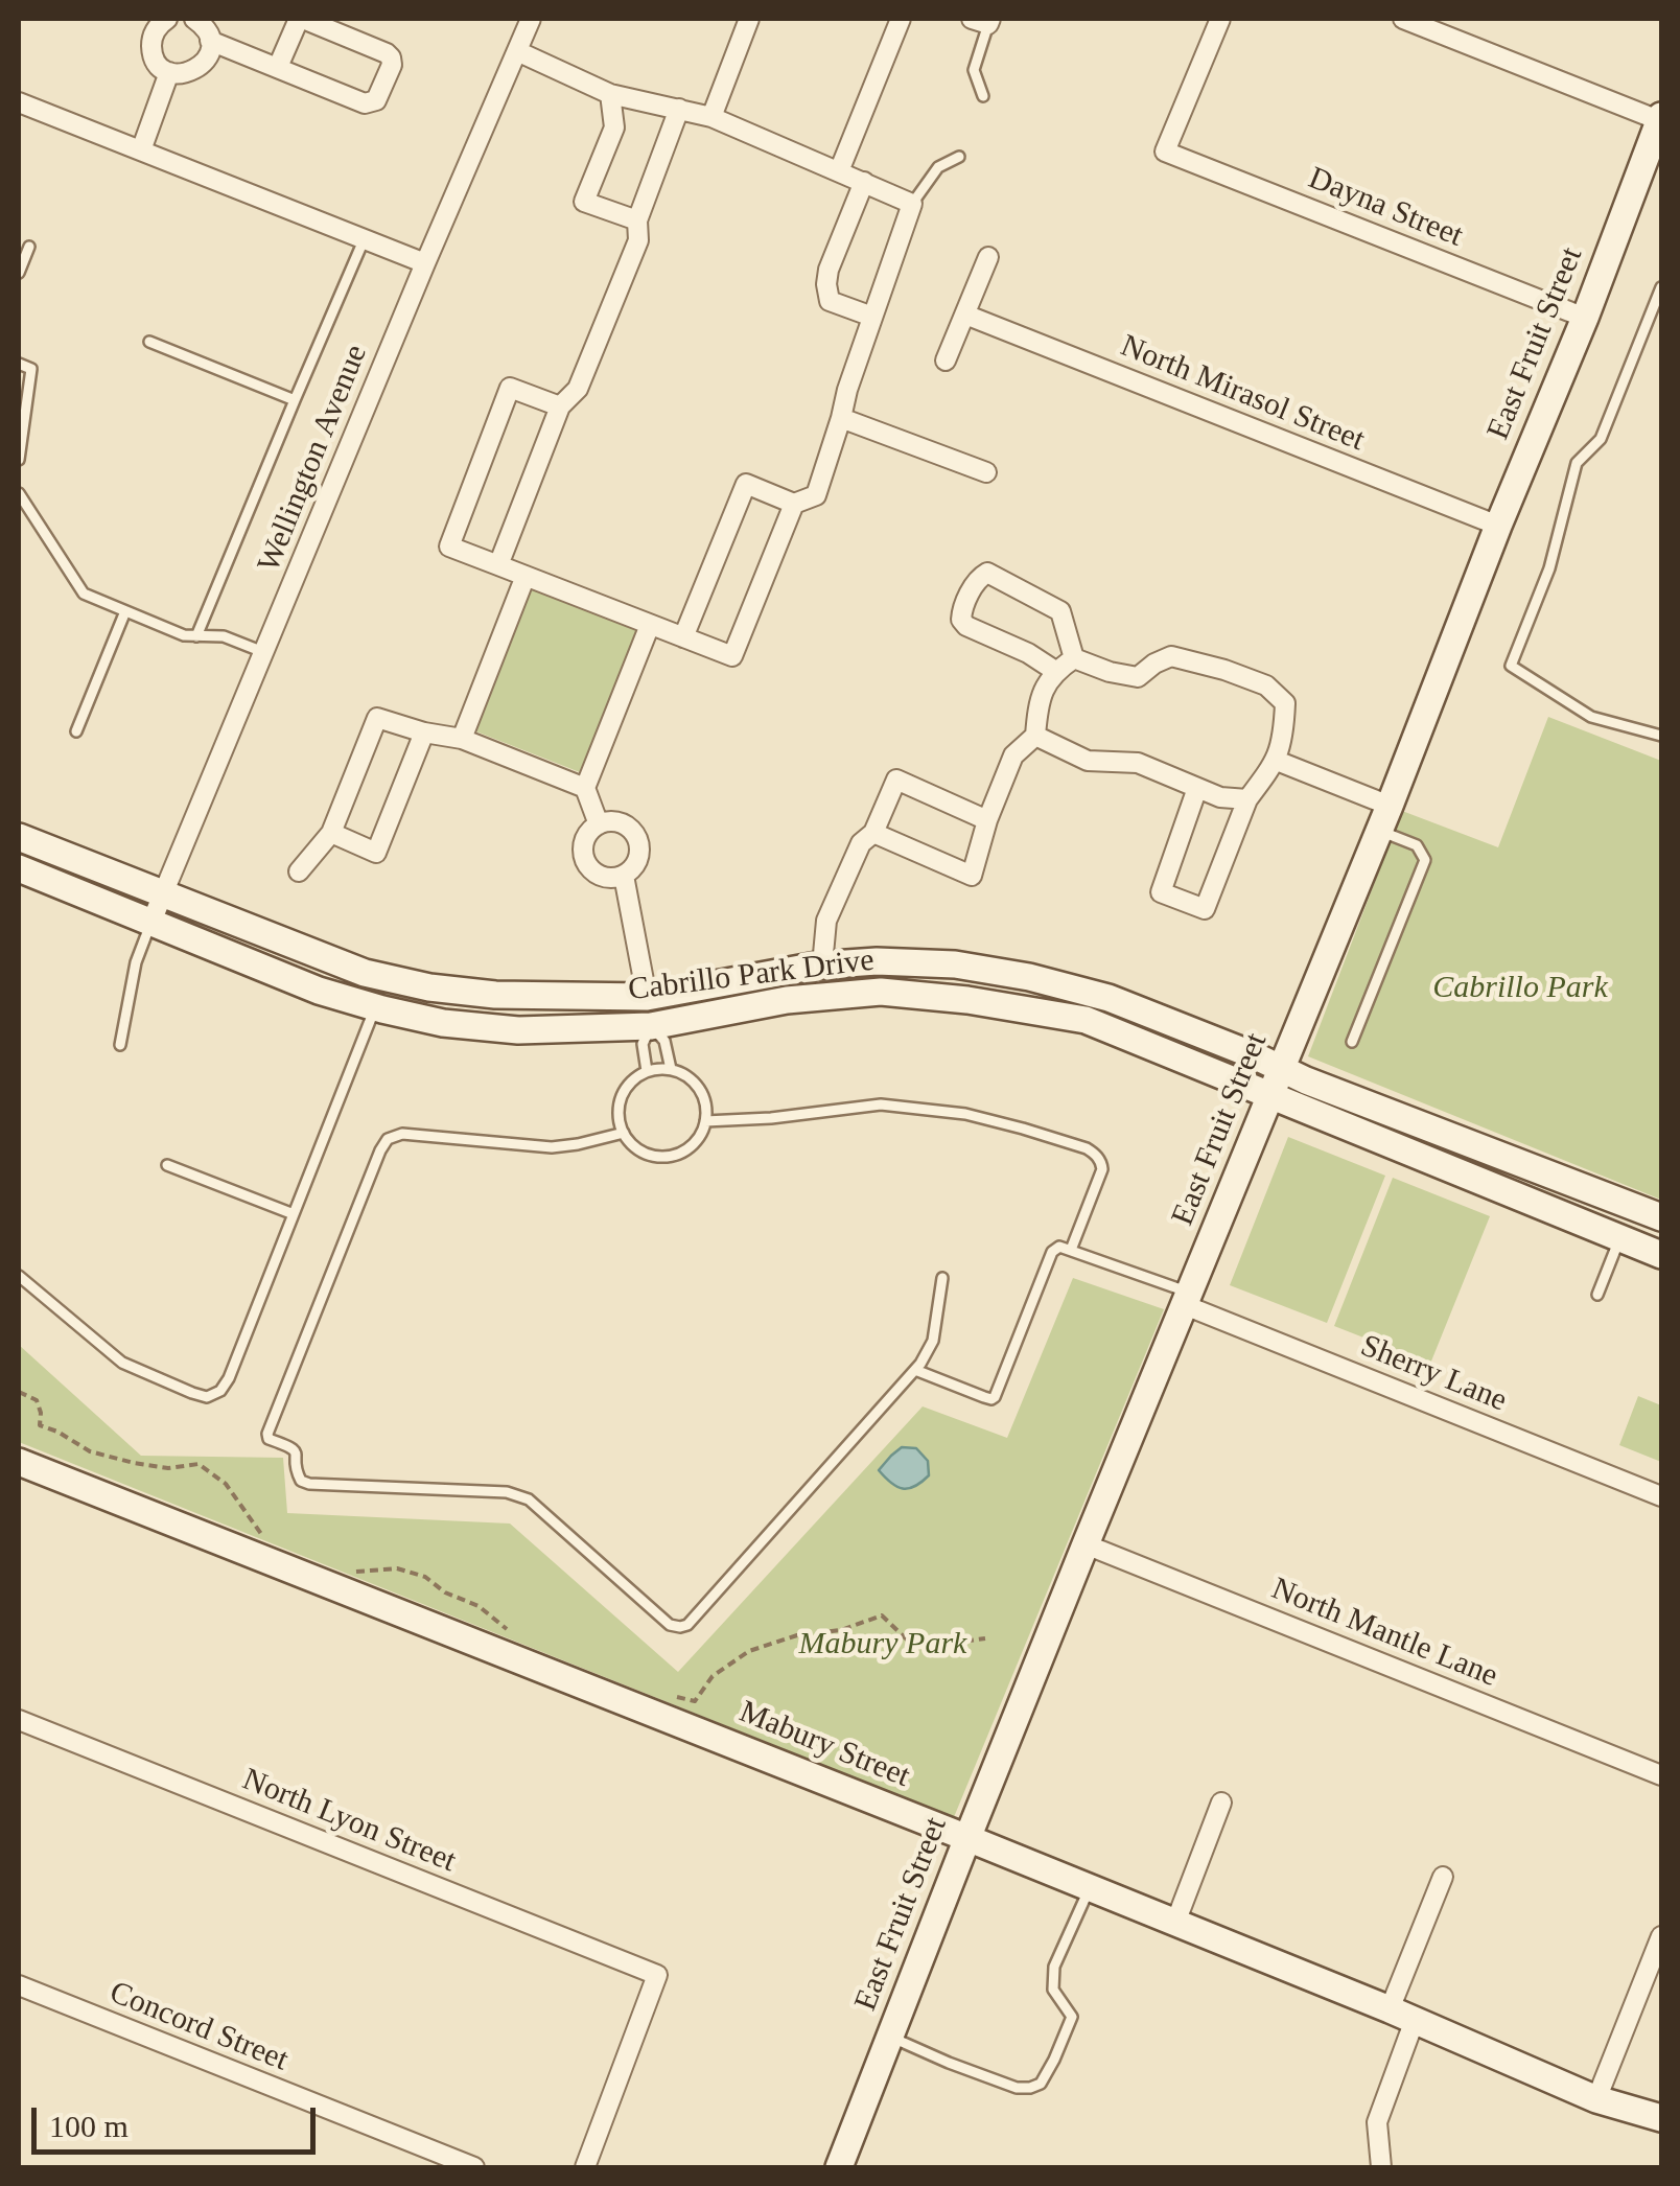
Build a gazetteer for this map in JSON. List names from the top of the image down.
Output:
{
  "streets": {
    "street": [
      "Dayna Street",
      "East Fruit Street",
      "North Mirasol Street",
      "Wellington Avenue",
      "Cabrillo Park Drive",
      "Sherry Lane",
      "North Mantle Lane",
      "Mabury Street",
      "North Lyon Street",
      "Concord Street"
    ]
  },
  "crossings": [
    ["Dayna Street", "East Fruit Street"],
    ["East Fruit Street", "North Mirasol Street"],
    ["East Fruit Street", "Cabrillo Park Drive"],
    ["East Fruit Street", "Sherry Lane"],
    ["East Fruit Street", "North Mantle Lane"],
    ["East Fruit Street", "Mabury Street"],
    ["Wellington Avenue", "Cabrillo Park Drive"]
  ],
  "parks": ["Cabrillo Park", "Mabury Park"],
  "scale_bar": "100 m"
}
